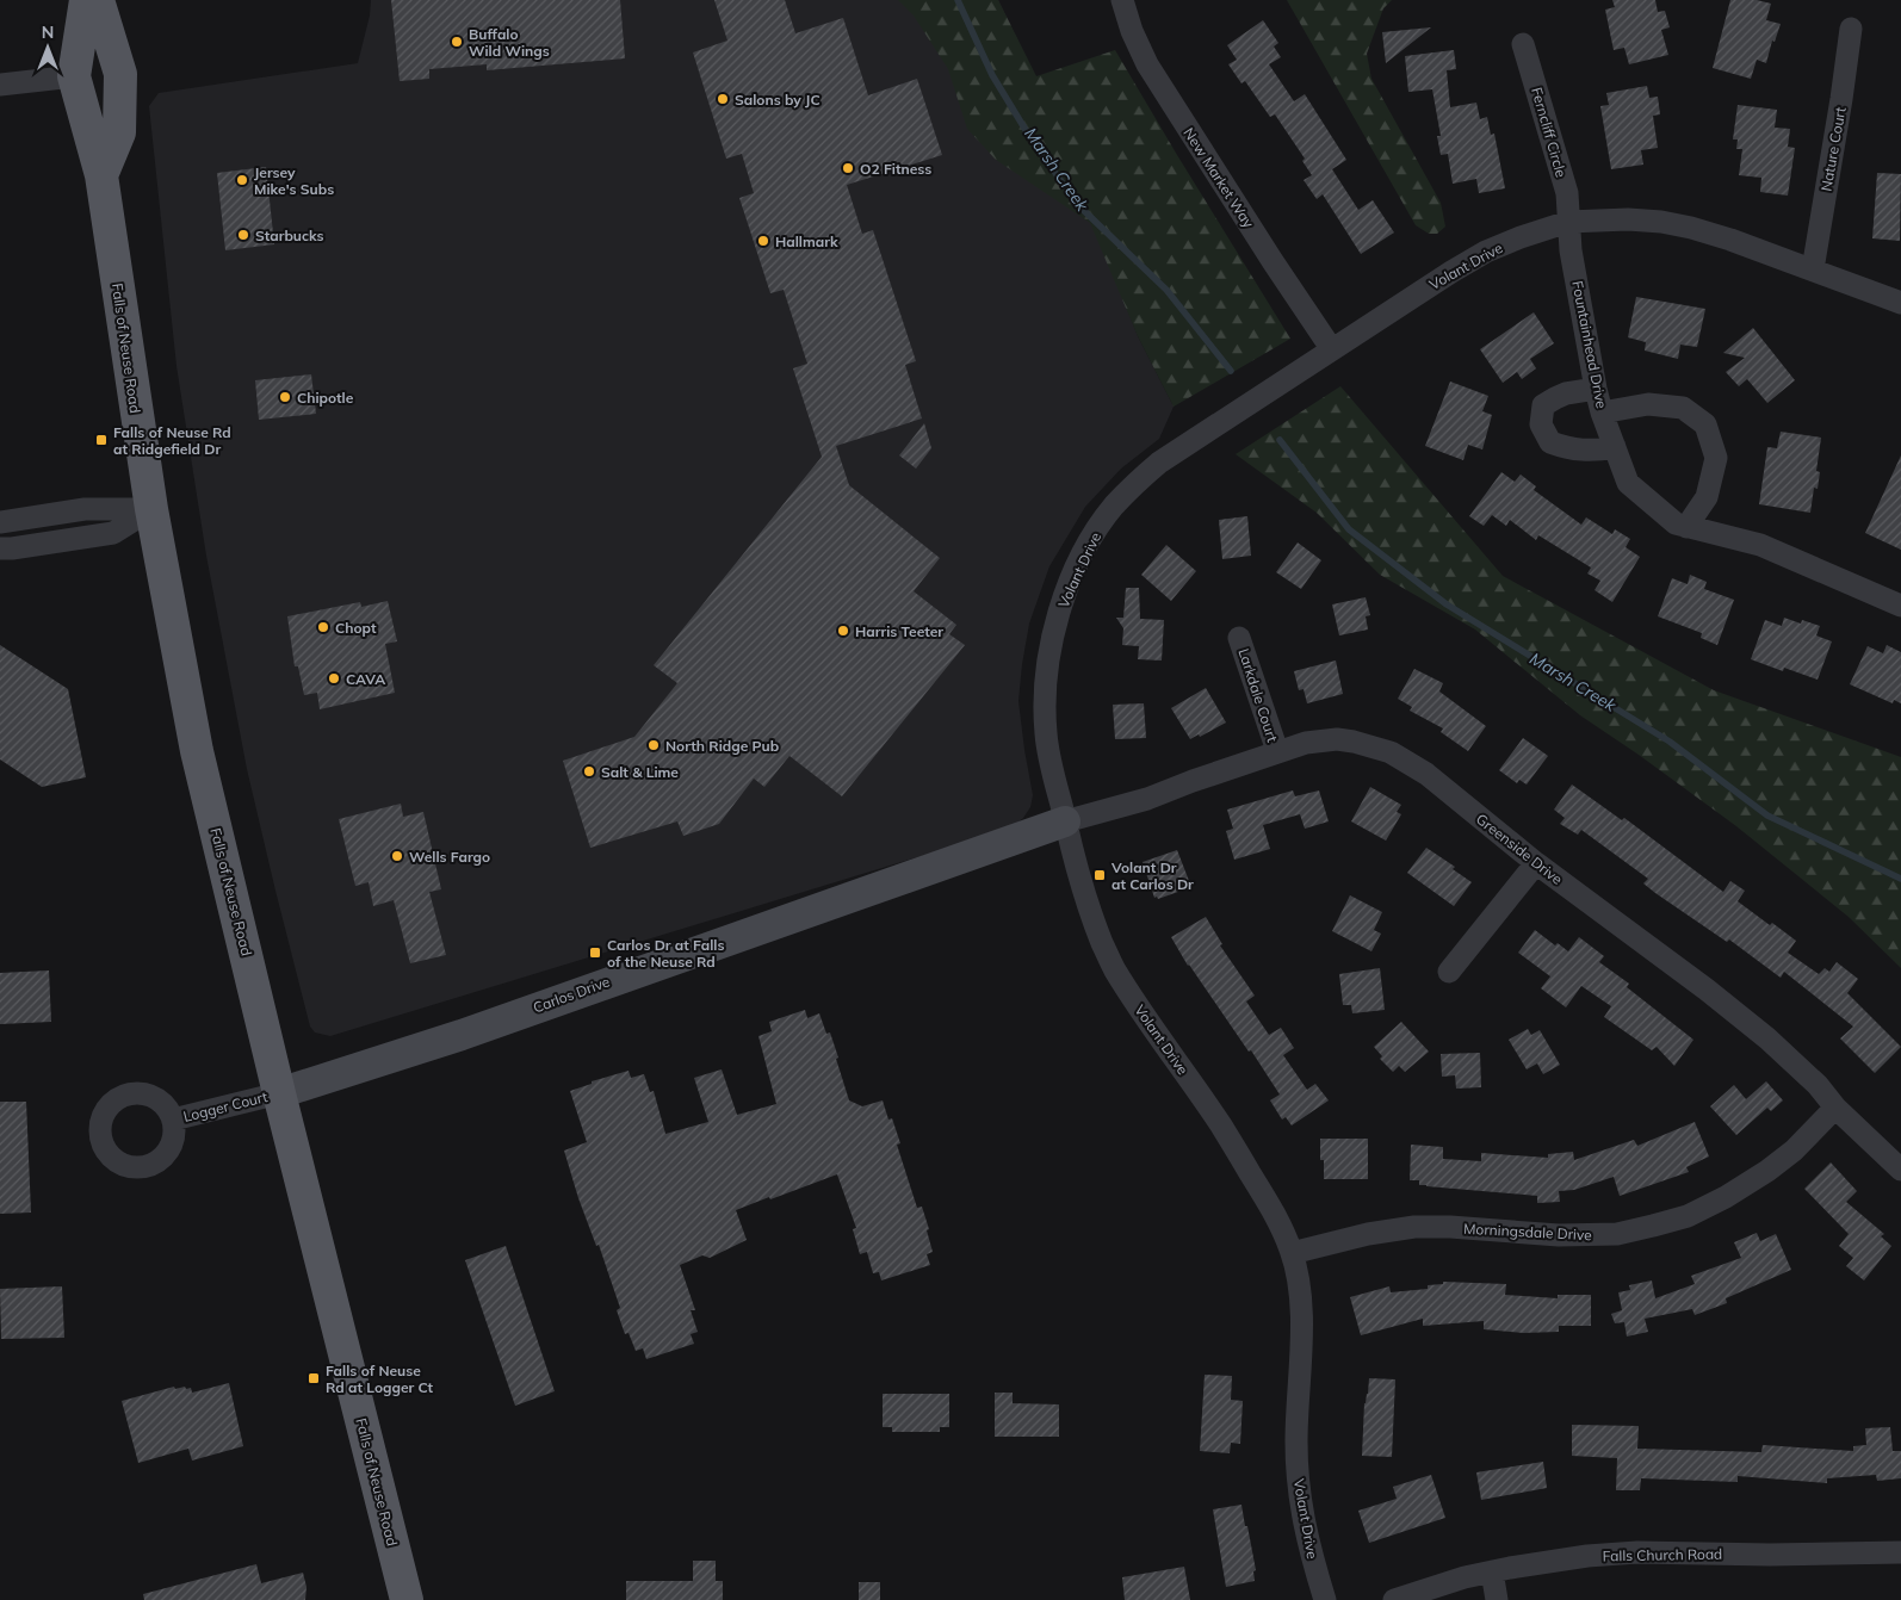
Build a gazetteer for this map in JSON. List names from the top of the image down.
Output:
{
  "streets": {
    "main road": ["Falls of Neuse Road"],
    "street": [
      "Ferncliff Circle",
      "Nature Court",
      "New Market Way",
      "Volant Drive",
      "Fountainhead Drive",
      "Larkdale Court",
      "Greenside Drive",
      "Carlos Drive",
      "Logger Court",
      "Morningsdale Drive",
      "Falls Church Road"
    ]
  },
  "crossings": [
    ["Ferncliff Circle", "Volant Drive"],
    ["Ferncliff Circle", "Fountainhead Drive"],
    ["Nature Court", "Volant Drive"],
    ["New Market Way", "Volant Drive"],
    ["Volant Drive", "Fountainhead Drive"],
    ["Volant Drive", "Greenside Drive"],
    ["Volant Drive", "Carlos Drive"],
    ["Volant Drive", "Morningsdale Drive"],
    ["Falls of Neuse Road", "Carlos Drive"],
    ["Falls of Neuse Road", "Logger Court"],
    ["Larkdale Court", "Greenside Drive"],
    ["Greenside Drive", "Carlos Drive"],
    ["Greenside Drive", "Morningsdale Drive"],
    ["Carlos Drive", "Logger Court"]
  ],
  "water": ["Marsh Creek"],
  "places": {
    "other": [
      "Buffalo Wild Wings",
      "Salons by JC",
      "O2 Fitness",
      "Jersey Mike's Subs",
      "Starbucks",
      "Hallmark",
      "Chipotle",
      "Chopt",
      "Harris Teeter",
      "CAVA",
      "North Ridge Pub",
      "Salt & Lime",
      "Wells Fargo"
    ],
    "transit": [
      "Falls of Neuse Rd at Ridgefield Dr",
      "Volant Dr at Carlos Dr",
      "Carlos Dr at Falls of the Neuse Rd",
      "Falls of Neuse Rd at Logger Ct"
    ]
  },
  "north": "top"
}
